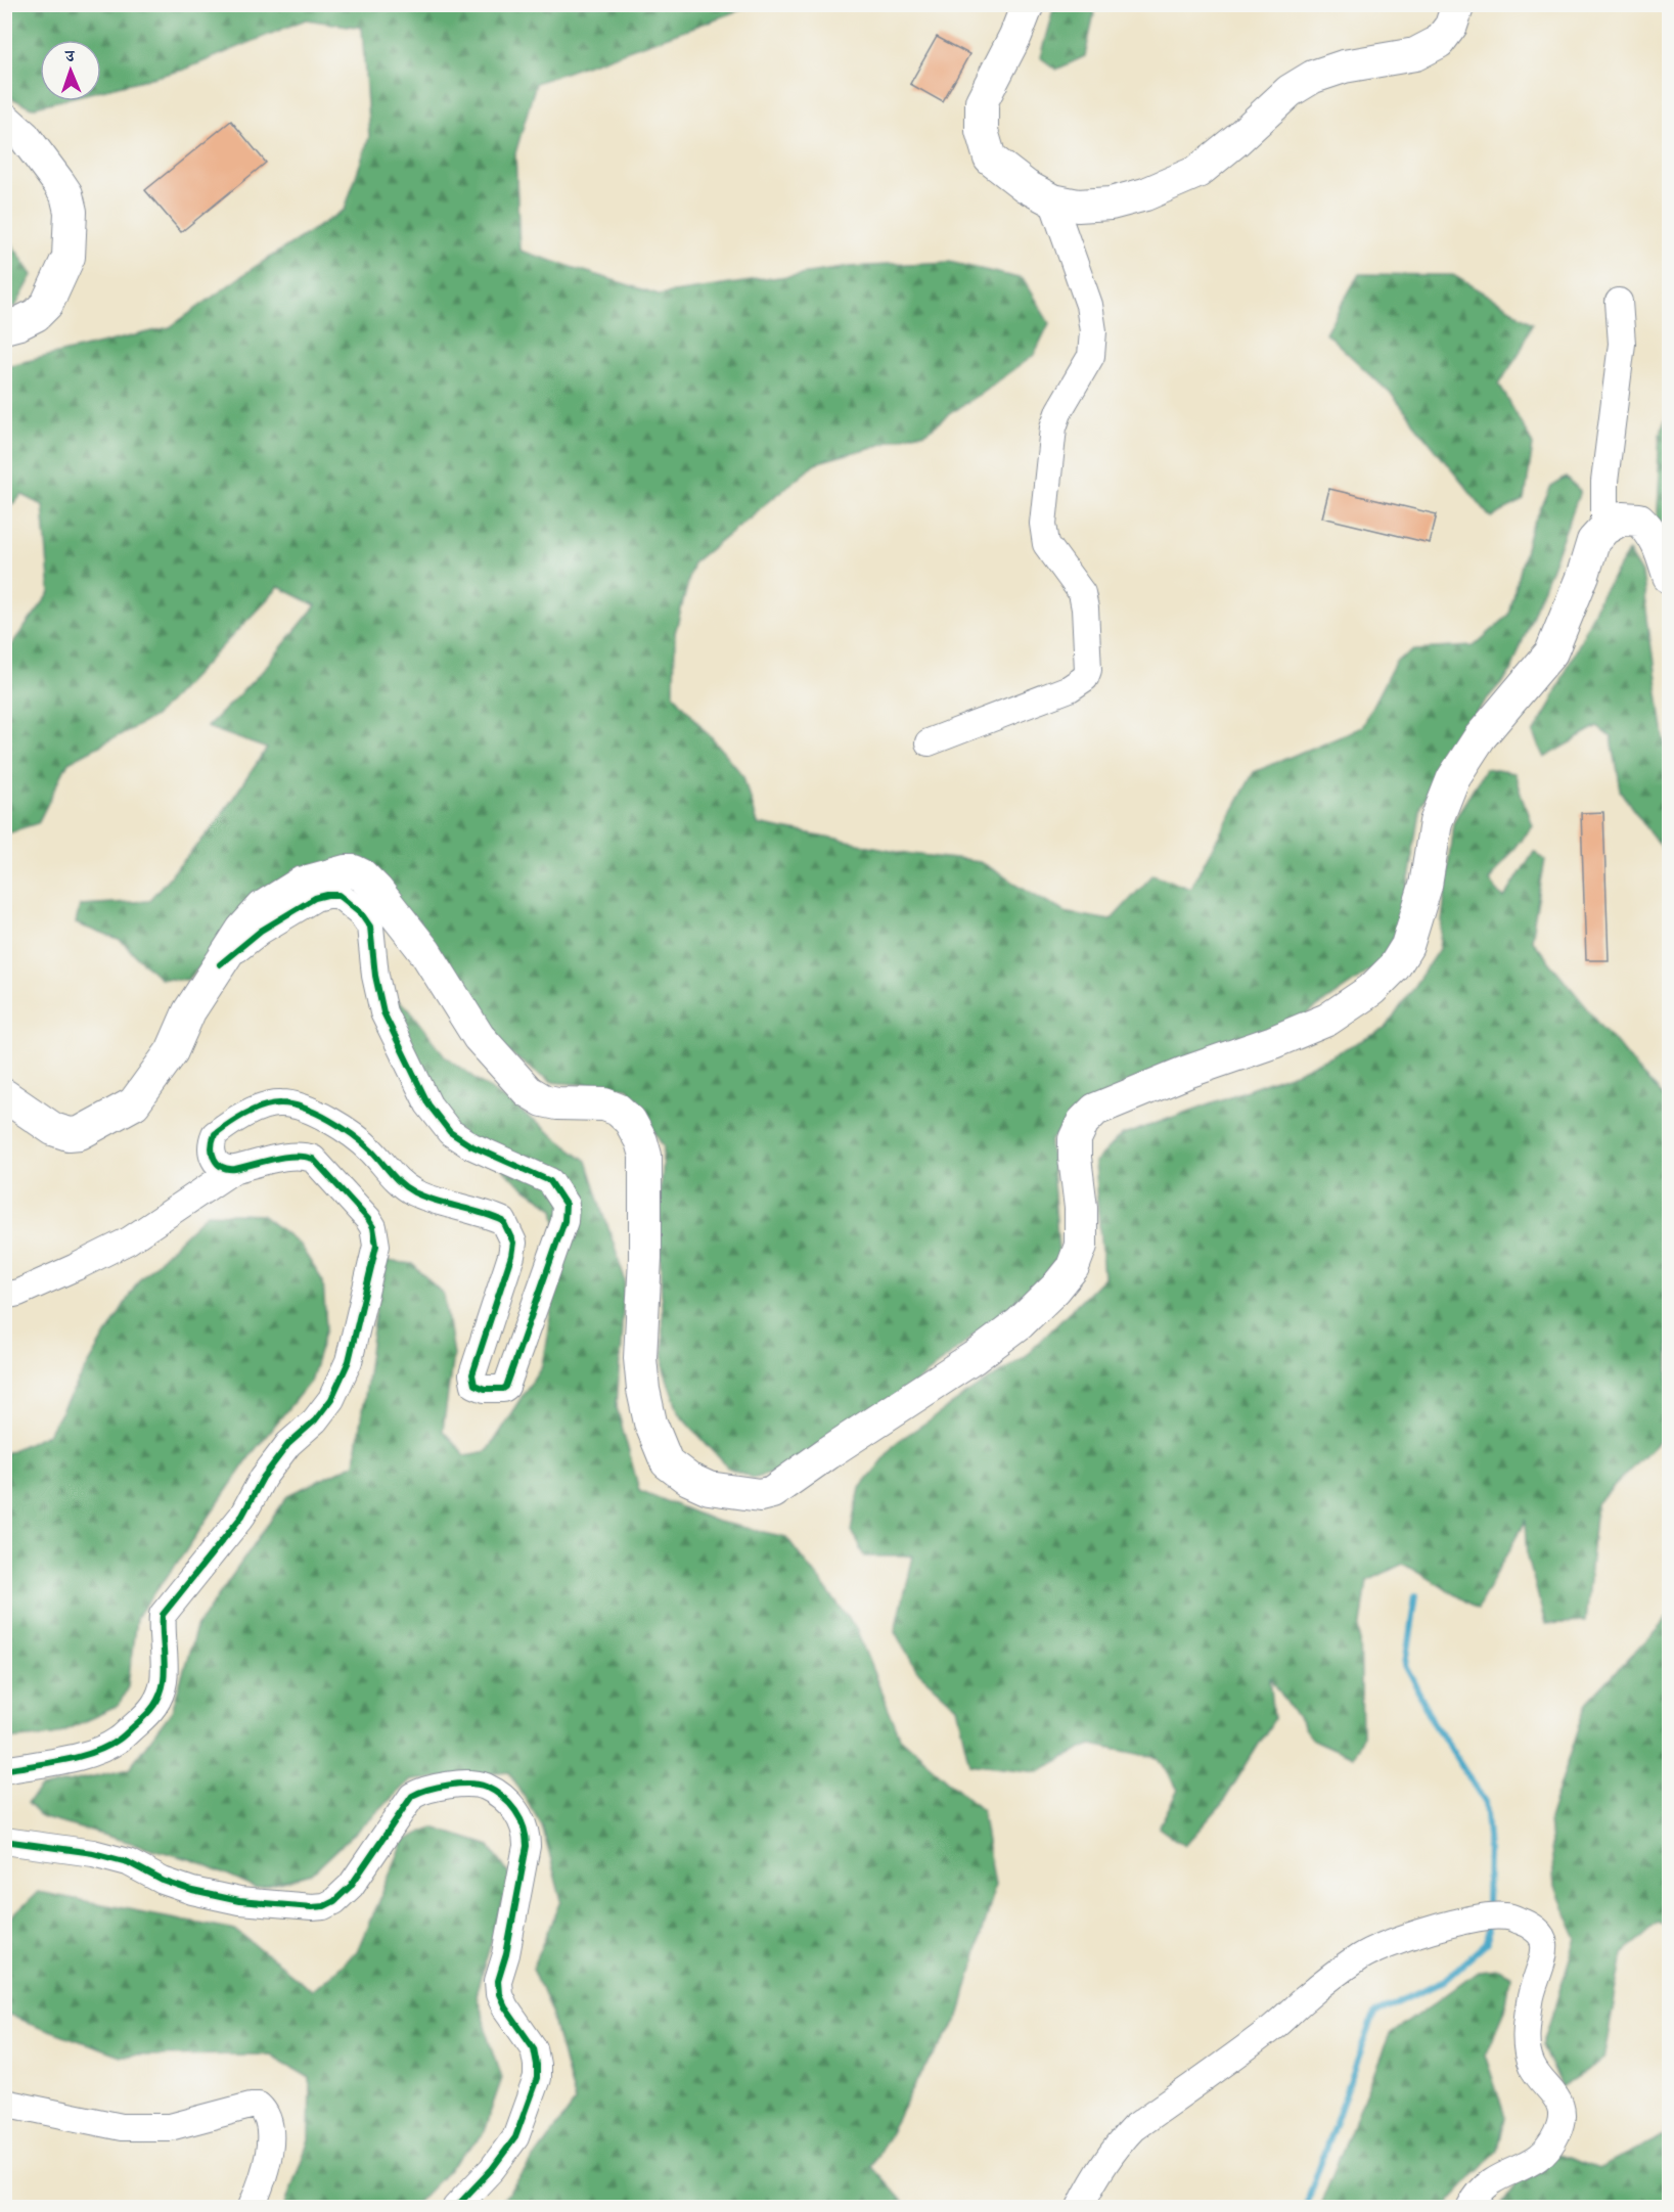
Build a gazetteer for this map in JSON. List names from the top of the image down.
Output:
{
  "north": "top"
}
